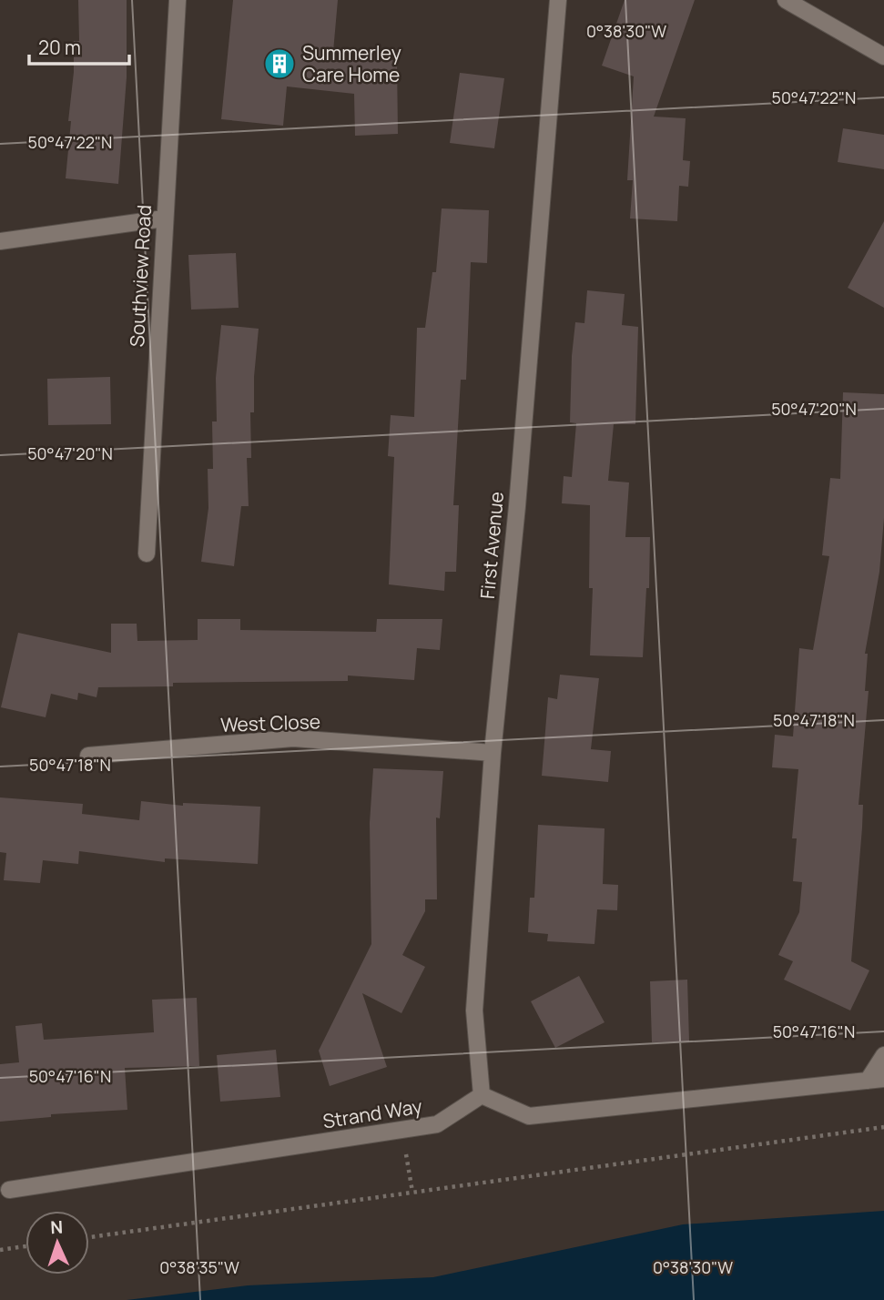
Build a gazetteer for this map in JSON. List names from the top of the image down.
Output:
{
  "streets": {
    "street": [
      "Southview Road",
      "First Avenue",
      "West Close",
      "Strand Way"
    ]
  },
  "crossings": [
    ["First Avenue", "West Close"],
    ["First Avenue", "Strand Way"]
  ],
  "places": {
    "building": ["Summerley Care Home"]
  },
  "scale_bar": "20 m",
  "north": "top",
  "coordinates": [
    "0°38'30\"W",
    "50°47'22\"N",
    "50°47'20\"N",
    "50°47'18\"N",
    "50°47'16\"N",
    "0°38'35\"W"
  ]
}
